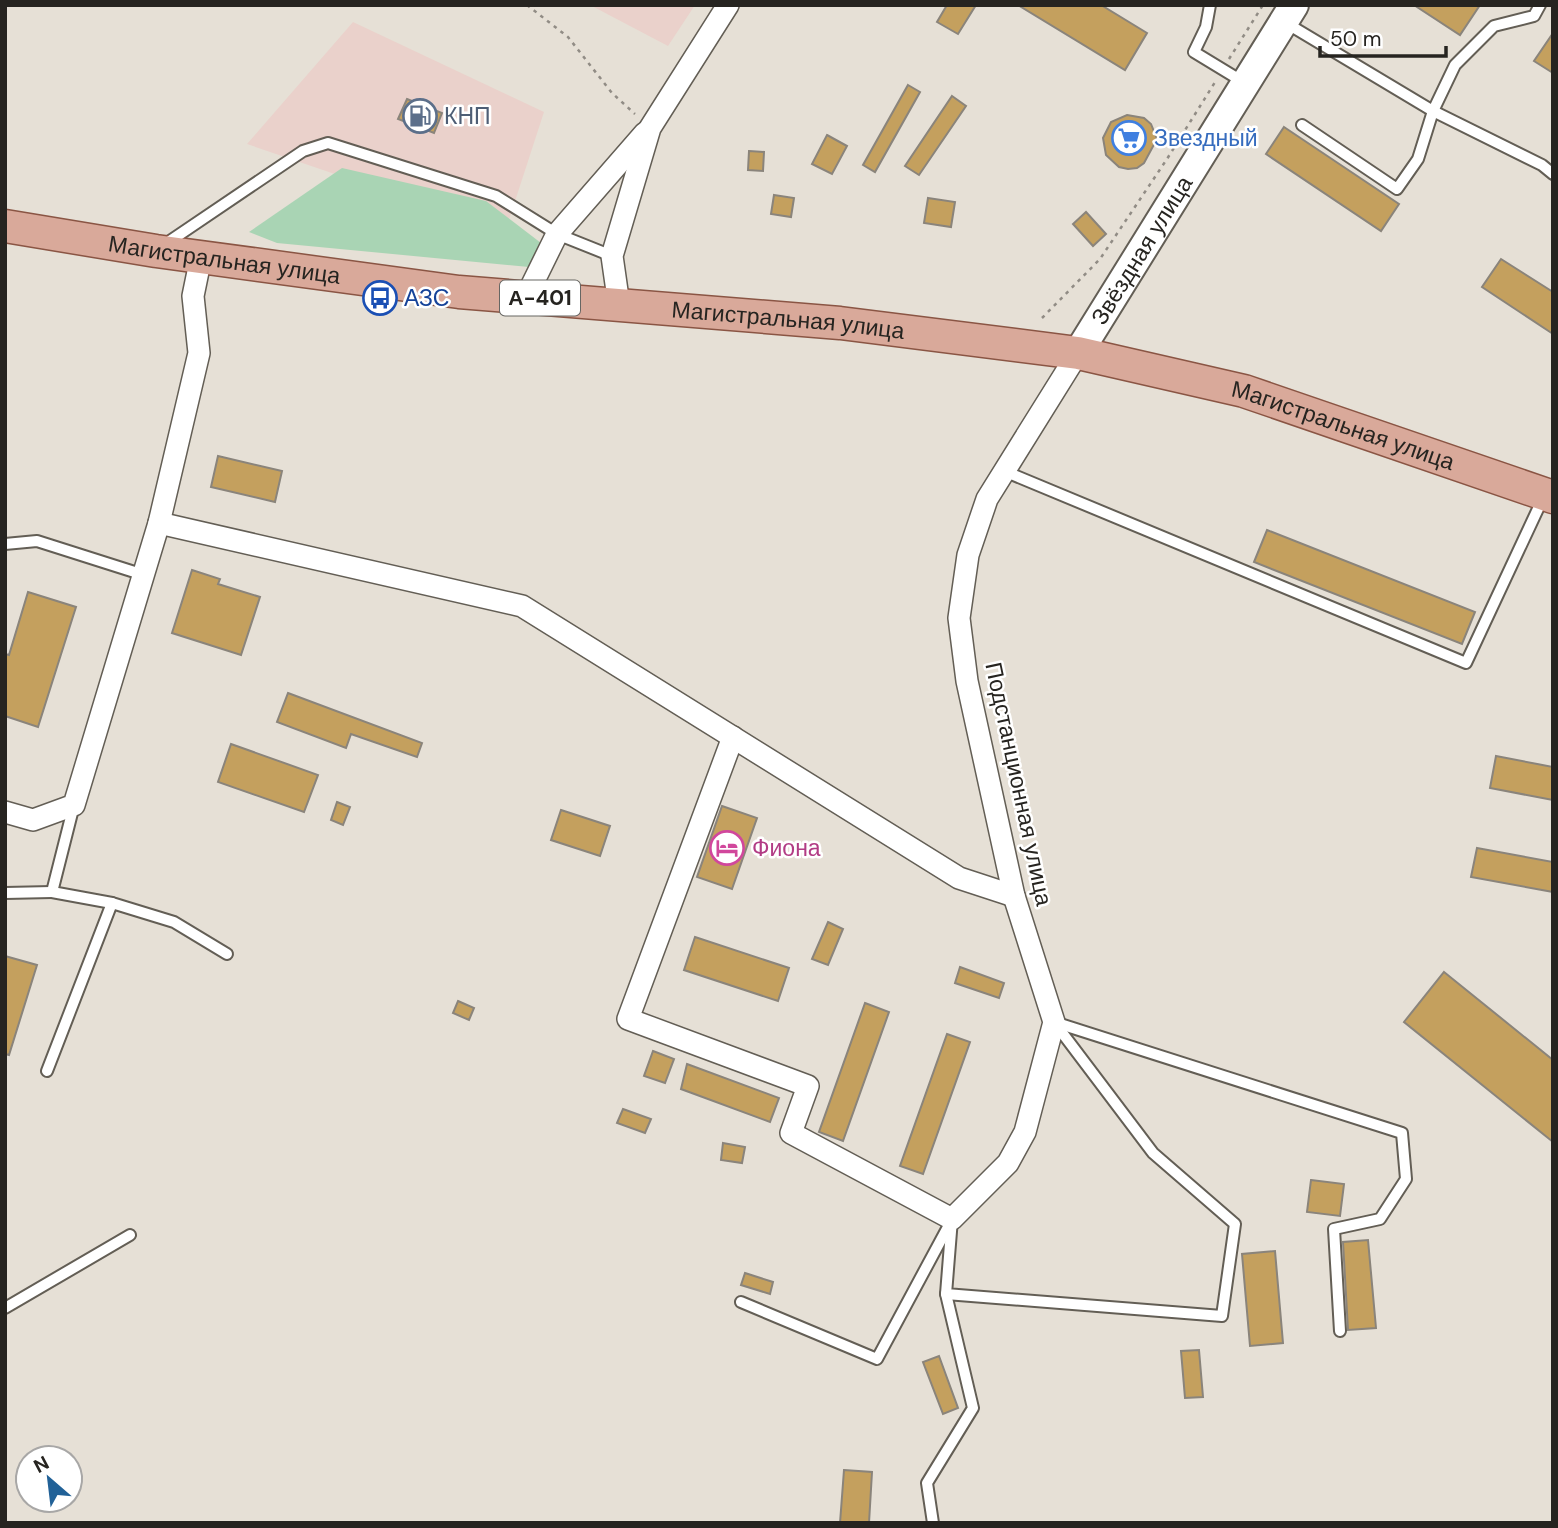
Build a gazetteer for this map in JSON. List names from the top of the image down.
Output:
{
  "streets": {
    "main road": ["Магистральная улица", "А-401"],
    "street": ["Звёздная улица", "Подстанционная улица"]
  },
  "crossings": [
    ["Звёздная улица", "Магистральная улица"],
    ["Звёздная улица", "Подстанционная улица"],
    ["Магистральная улица", "Подстанционная улица"]
  ],
  "places": {
    "fuel station": ["КНП"],
    "supermarket": ["Звездный"],
    "bus stop": ["АЗС"],
    "hotel": ["Фиона"]
  },
  "scale_bar": "50 m",
  "north": "top left"
}
